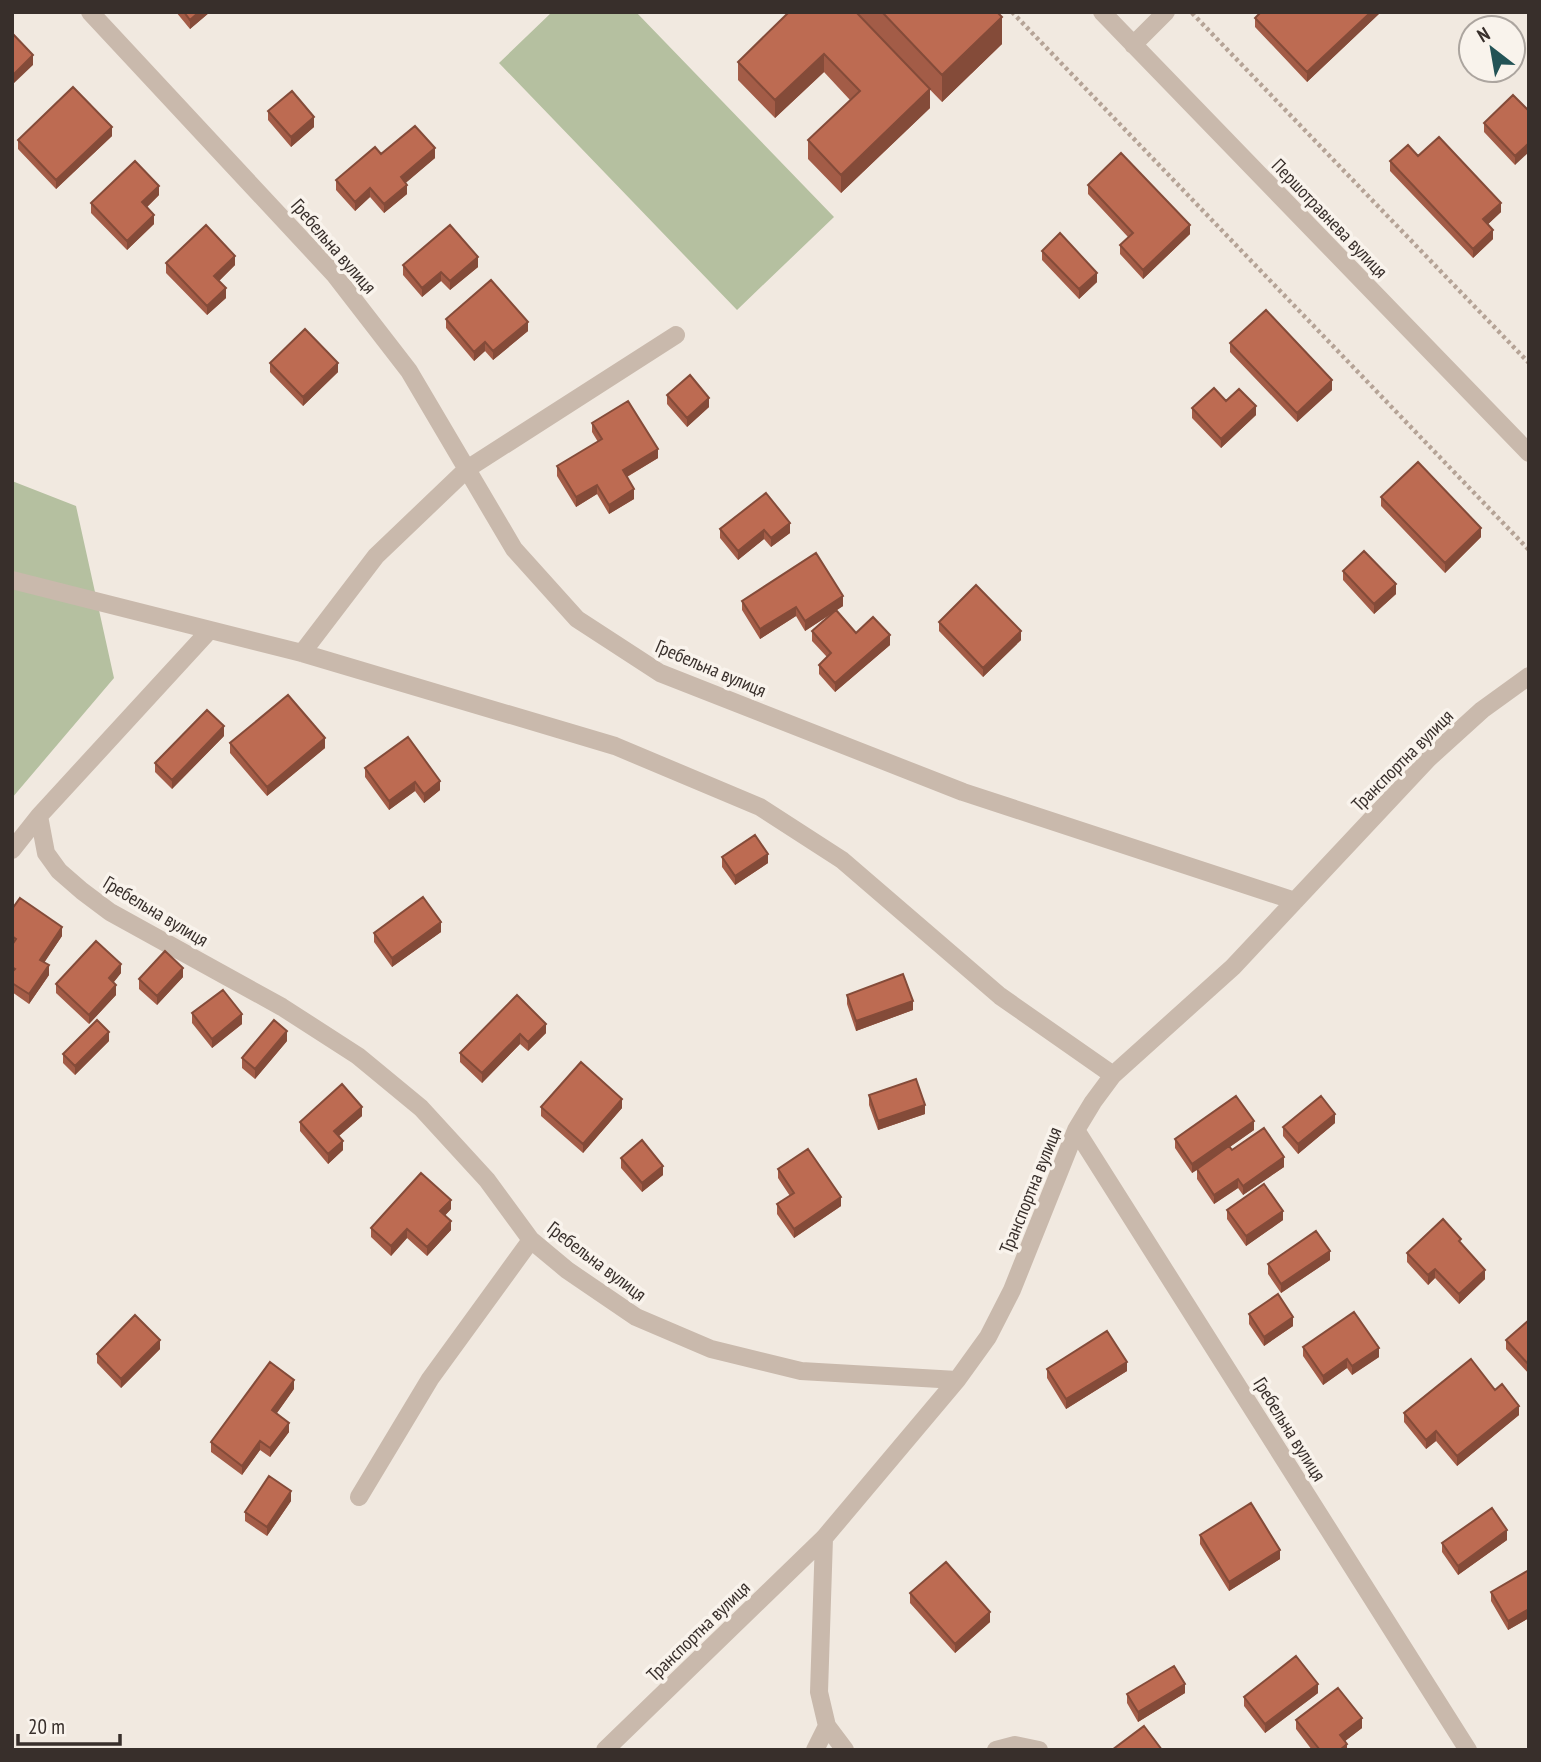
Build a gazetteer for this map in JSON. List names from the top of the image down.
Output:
{
  "streets": {
    "street": ["Першотравнева вулиця", "Гребельна вулиця", "Транспортна вулиця"]
  },
  "crossings": [
    ["Гребельна вулиця", "Транспортна вулиця"]
  ],
  "scale_bar": "20 m",
  "north": "top left"
}
